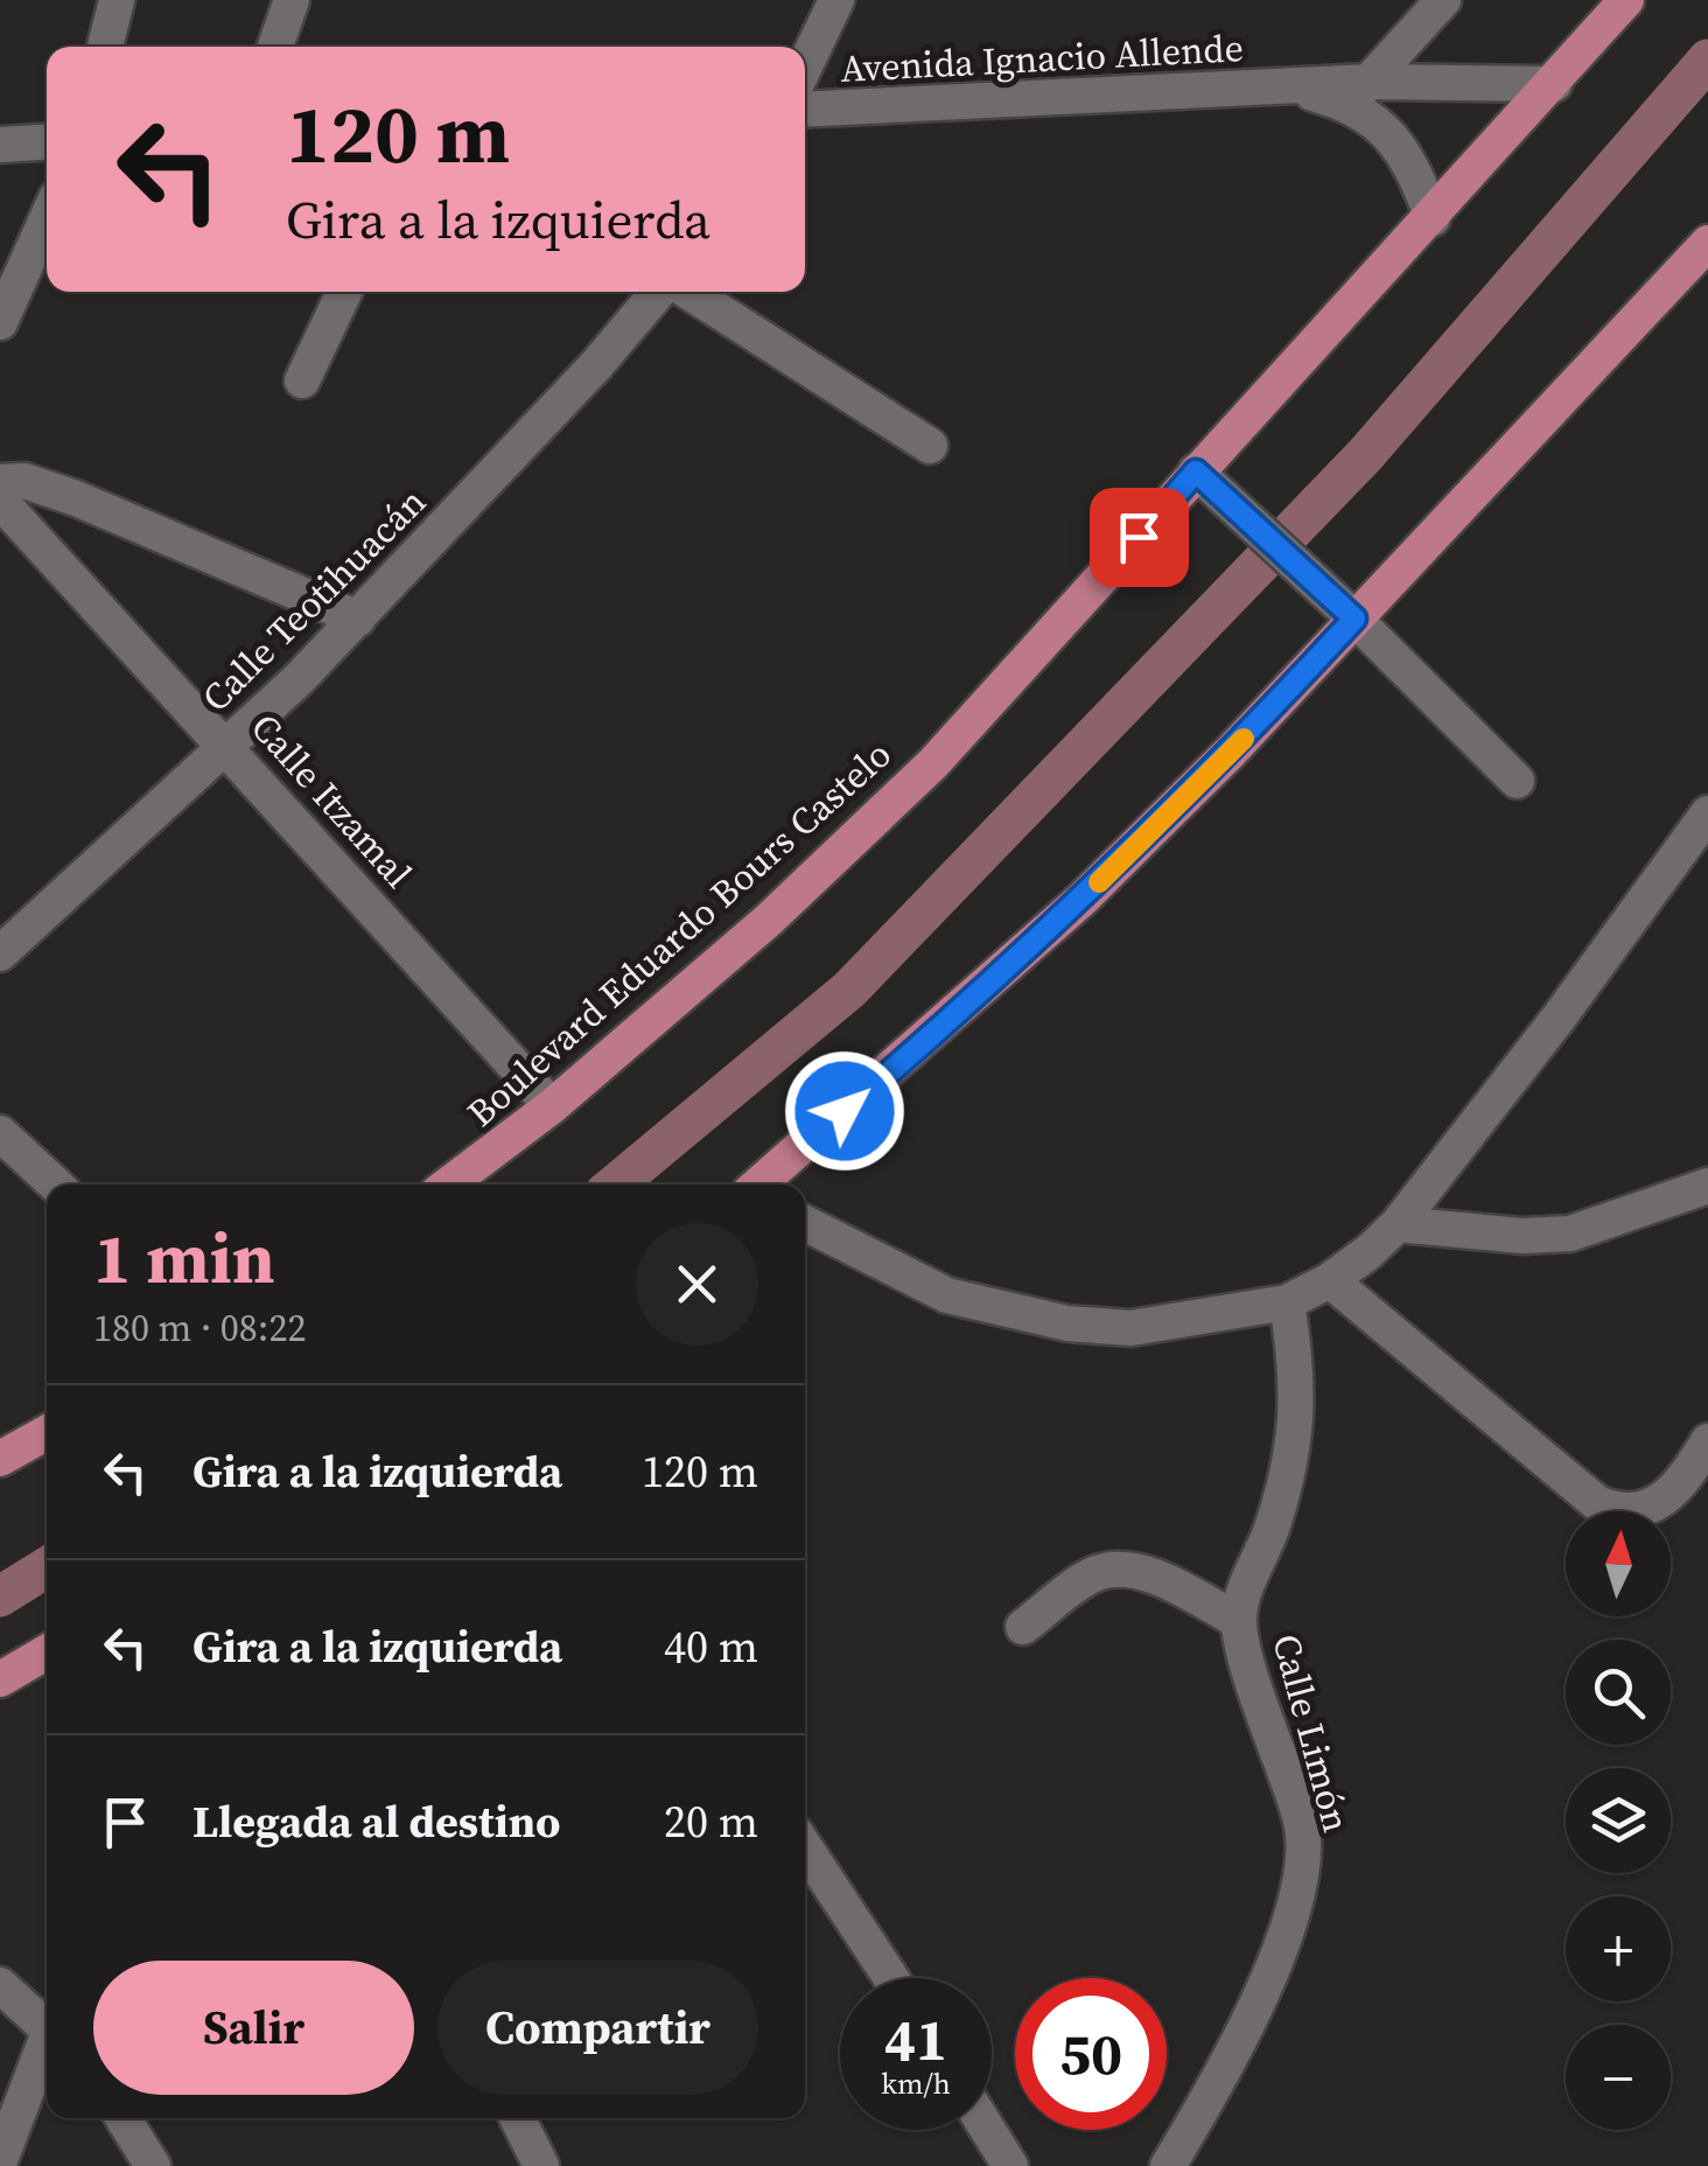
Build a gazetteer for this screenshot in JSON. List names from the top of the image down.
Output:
{
  "streets": {
    "main road": ["Boulevard Eduardo Bours Castelo"],
    "street": [
      "Avenida Ignacio Allende",
      "Calle Teotihuacán",
      "Calle Itzamal",
      "Calle Limón"
    ]
  },
  "crossings": [
    ["Avenida Ignacio Allende", "Boulevard Eduardo Bours Castelo"],
    ["Calle Teotihuacán", "Calle Itzamal"],
    ["Calle Itzamal", "Boulevard Eduardo Bours Castelo"]
  ],
  "north": "top",
  "page": {
    "turn": ["120 m", "Gira a la izquierda"],
    "heading": ["1 min", "180 m · 08:22"],
    "list": [
      {
        "name": "Gira a la izquierda",
        "value": "120 m"
      },
      {
        "name": "Gira a la izquierda",
        "value": "40 m"
      },
      {
        "name": "Llegada al destino",
        "value": "20 m"
      }
    ],
    "map_buttons": ["+", "−"],
    "buttons": ["Salir", "Compartir"],
    "speed": "41 km/h",
    "limit": "50"
  }
}
